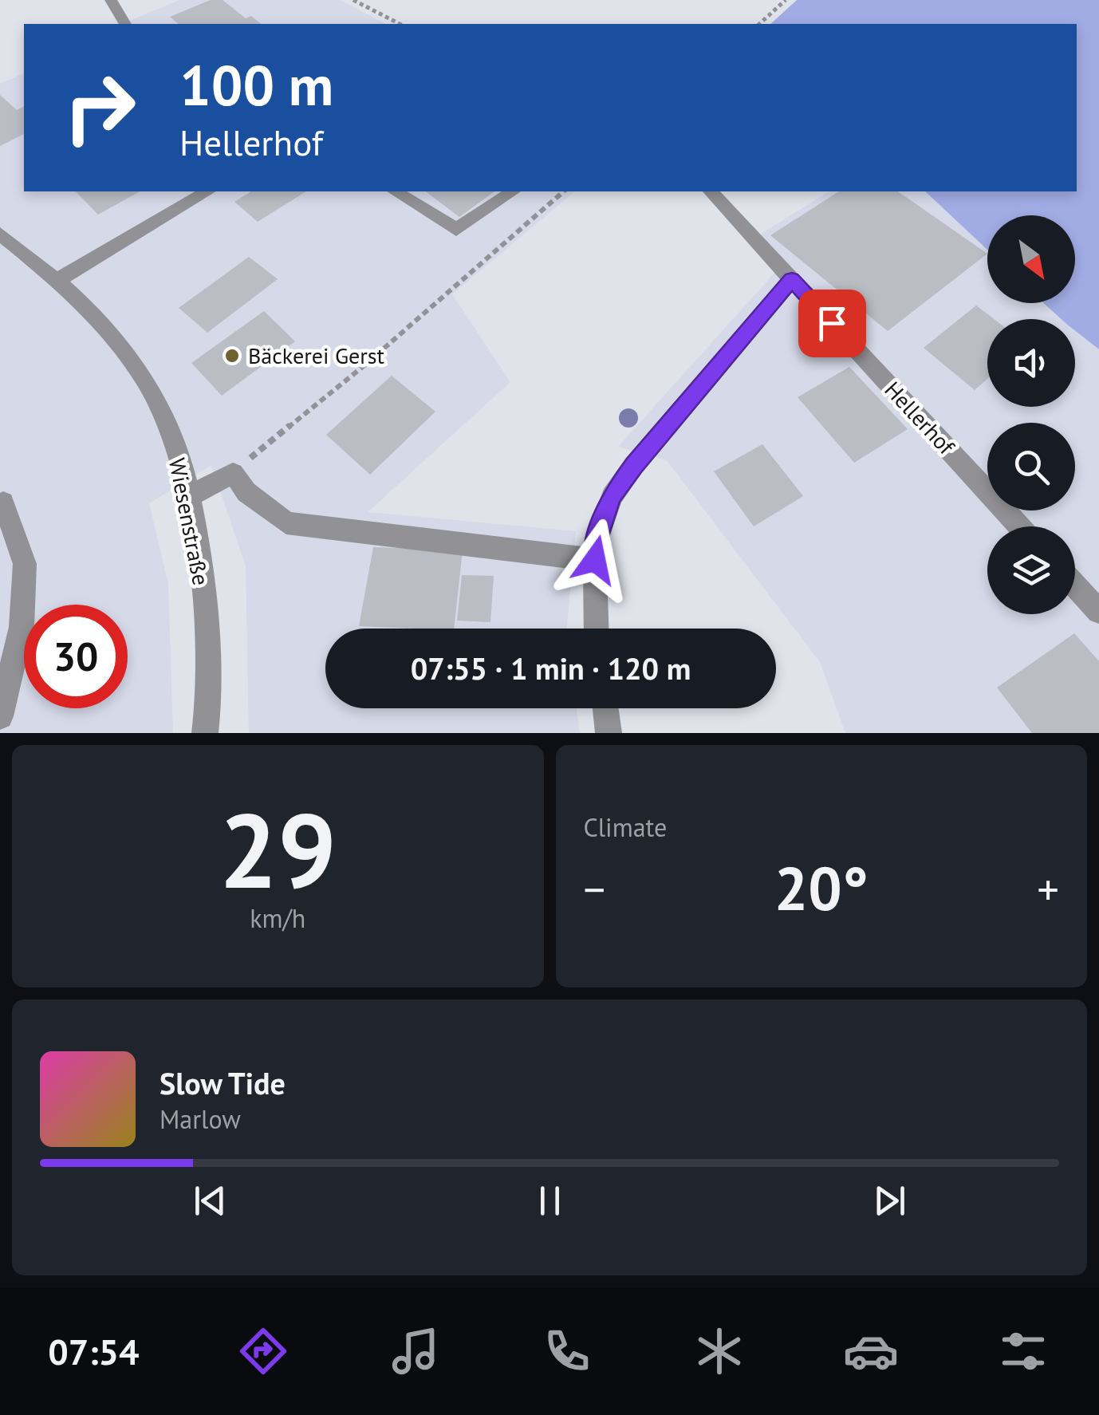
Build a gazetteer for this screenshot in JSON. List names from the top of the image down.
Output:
{
  "streets": {
    "street": ["Hellerhof", "Wiesenstraße"]
  },
  "places": ["Bäckerei Gerst"],
  "north": "bottom right",
  "page": {
    "turn": ["100 m", "Hellerhof"],
    "limit": "30",
    "trip": "07:55 · 1 min · 120 m",
    "tile": [
      ["29", "km/h"],
      "Climate"
    ],
    "heat": ["−", "20°", "+"],
    "song": ["Slow Tide", "Marlow"],
    "tabs": "07:54"
  }
}
